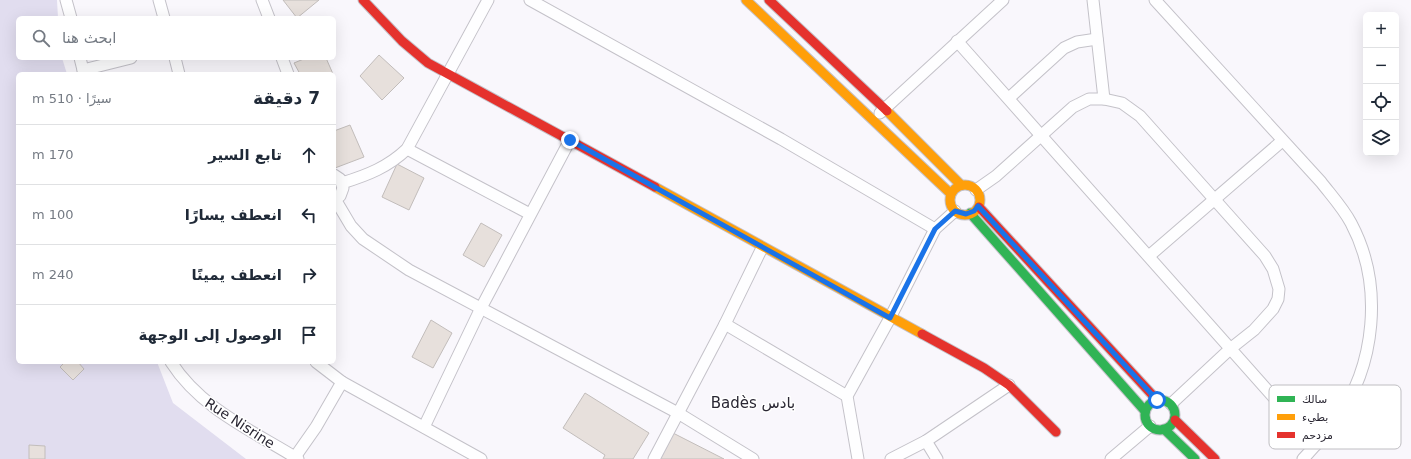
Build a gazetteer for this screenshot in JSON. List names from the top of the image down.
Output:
{
  "streets": {
    "street": ["Rue Nisrine"]
  },
  "districts": ["Badès بادس"],
  "legend": ["سالك", "بطيء", "مزدحم"],
  "page": {
    "map_buttons": ["+", "−"],
    "search": "ابحث هنا",
    "heading": ["7 دقيقة", "سيرًا · 510 m"],
    "list": [
      ["تابع السير", "170 m"],
      ["انعطف يسارًا", "100 m"],
      ["انعطف يمينًا", "240 m"],
      "الوصول إلى الوجهة"
    ]
  }
}
